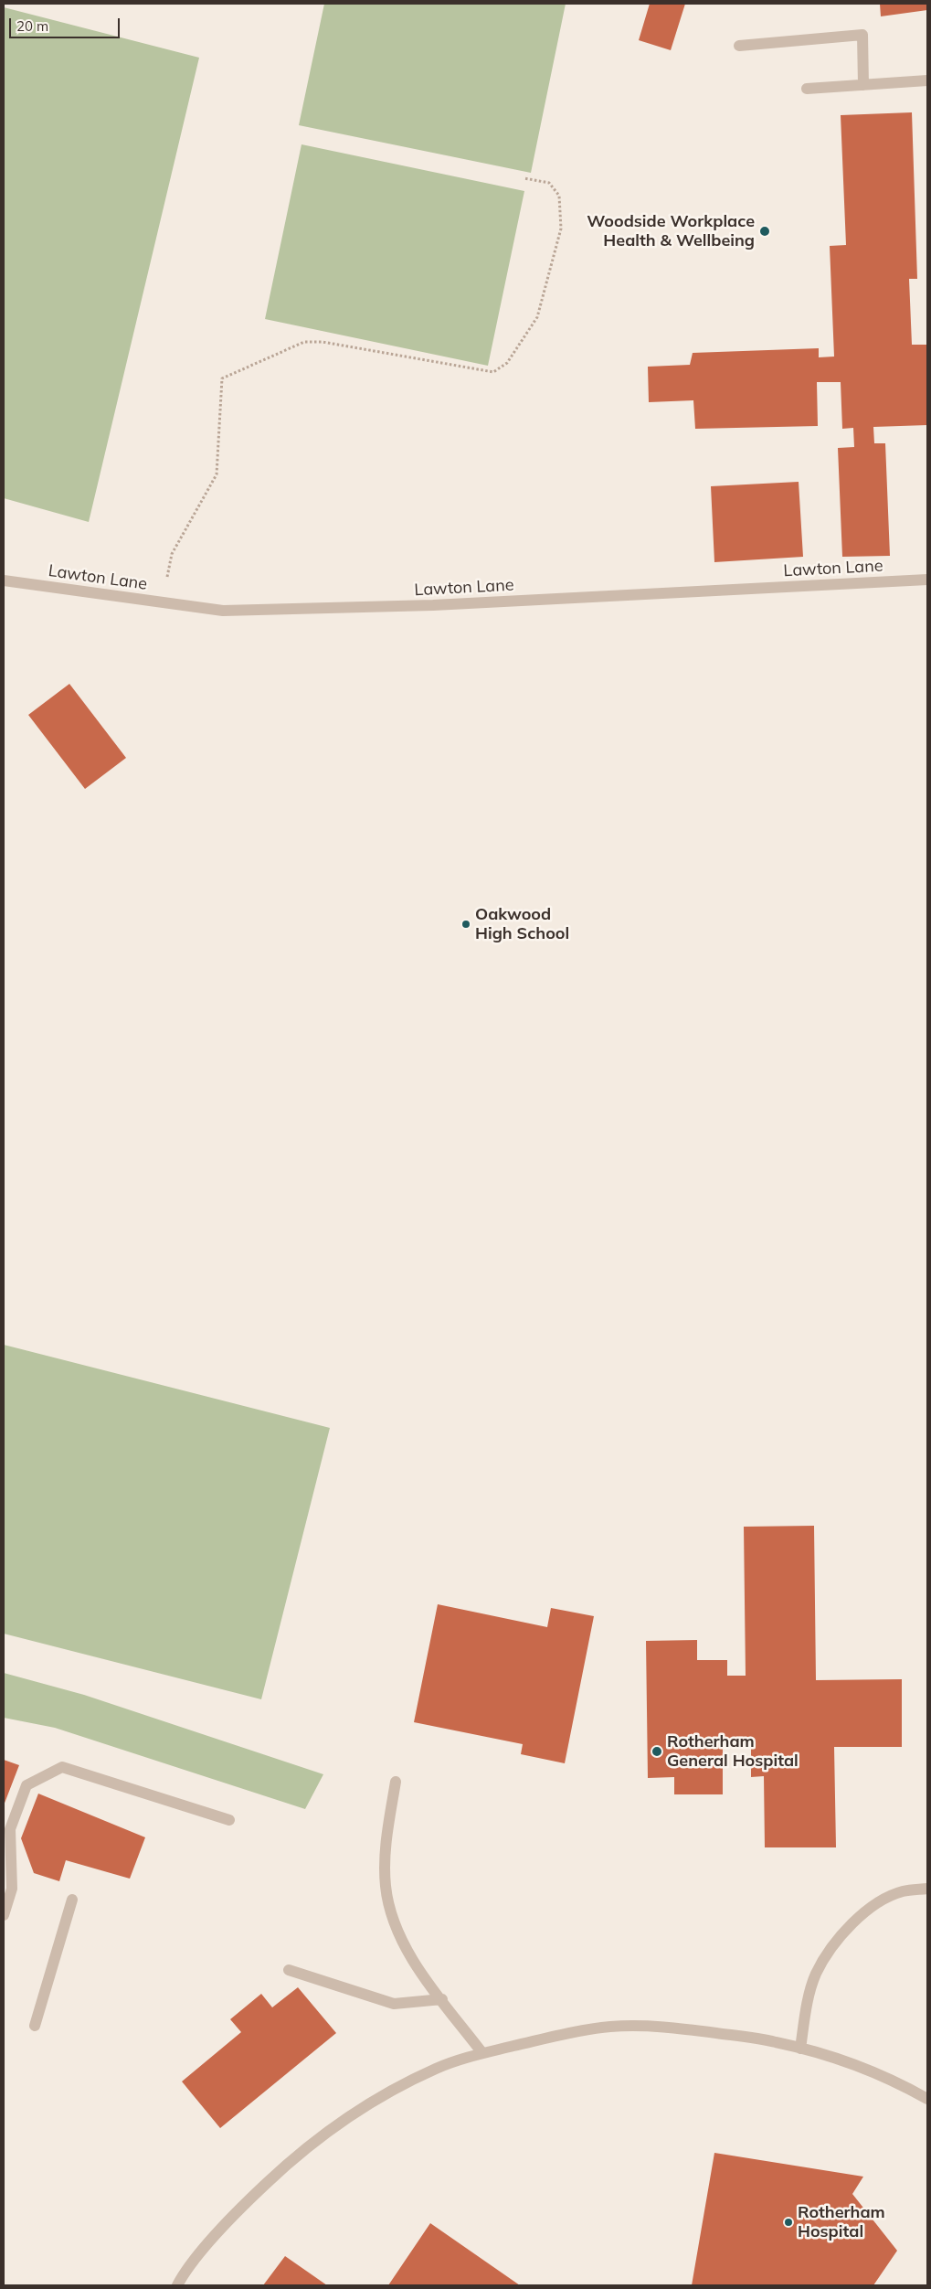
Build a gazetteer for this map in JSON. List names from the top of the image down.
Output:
{
  "streets": {
    "street": ["Lawton Lane"]
  },
  "places": [
    "Woodside Workplace Health & Wellbeing",
    "Oakwood High School",
    "Rotherham General Hospital",
    "Rotherham Hospital"
  ],
  "scale_bar": "20 m"
}
